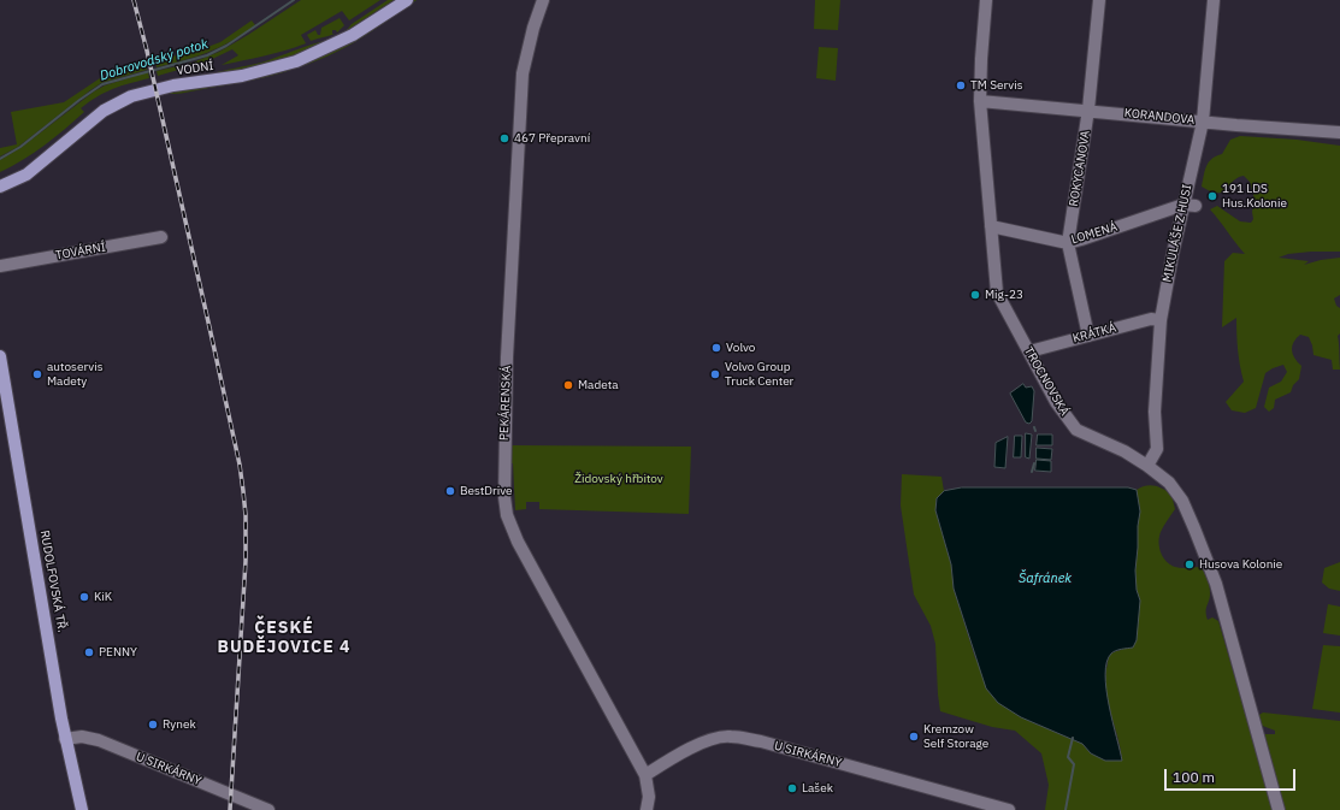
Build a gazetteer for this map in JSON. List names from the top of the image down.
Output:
{
  "streets": {
    "main road": ["VODNÍ", "RUDOLFOVSKÁ TŘ."],
    "street": [
      "KORANDOVA",
      "ROKYCANOVA",
      "LOMENÁ",
      "MIKULÁŠE Z HUSI",
      "TOVÁRNÍ",
      "KRÁTKÁ",
      "TROCNOVSKÁ",
      "PEKÁRENSKÁ",
      "U SIRKÁRNY"
    ]
  },
  "crossings": [
    ["KORANDOVA", "ROKYCANOVA"],
    ["KORANDOVA", "MIKULÁŠE Z HUSI"],
    ["KORANDOVA", "TROCNOVSKÁ"],
    ["ROKYCANOVA", "LOMENÁ"],
    ["ROKYCANOVA", "KRÁTKÁ"],
    ["LOMENÁ", "MIKULÁŠE Z HUSI"],
    ["LOMENÁ", "TROCNOVSKÁ"],
    ["MIKULÁŠE Z HUSI", "KRÁTKÁ"],
    ["MIKULÁŠE Z HUSI", "TROCNOVSKÁ"],
    ["KRÁTKÁ", "TROCNOVSKÁ"],
    ["PEKÁRENSKÁ", "U SIRKÁRNY"],
    ["RUDOLFOVSKÁ TŘ.", "U SIRKÁRNY"]
  ],
  "districts": ["ČESKÉ BUDĚJOVICE 4"],
  "water": ["Dobrovodský potok", "Šafránek"],
  "parks": ["Židovský hřbitov"],
  "places": [
    "TM Servis",
    "467 Přepravní",
    "191 LDS Hus.Kolonie",
    "Mig-23",
    "Volvo",
    "autoservis Madety",
    "Volvo Group Truck Center",
    "Madeta",
    "BestDrive",
    "Husova Kolonie",
    "KiK",
    "PENNY",
    "Rynek",
    "Kremzow Self Storage",
    "Lašek"
  ],
  "scale_bar": "100 m"
}
